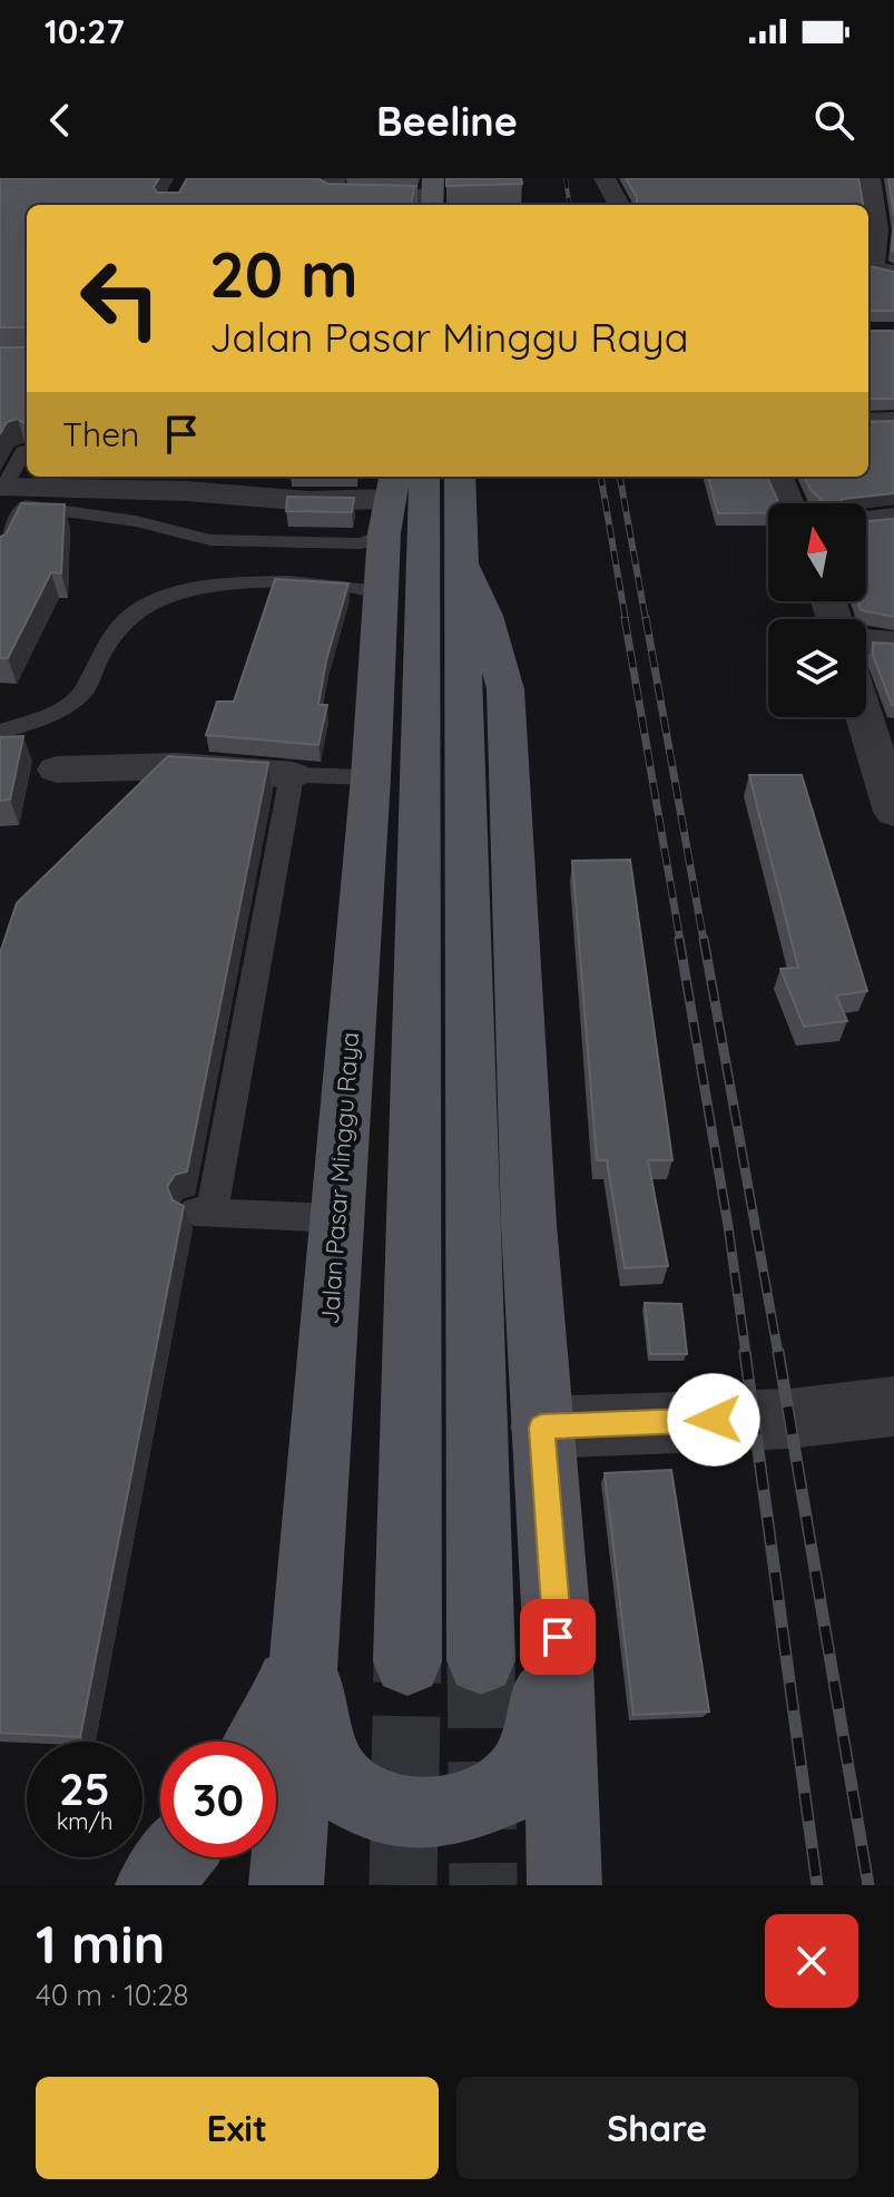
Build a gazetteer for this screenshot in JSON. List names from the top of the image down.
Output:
{
  "streets": {
    "main road": ["Jalan Pasar Minggu Raya"]
  },
  "north": "top",
  "page": {
    "status": "10:27",
    "header": "Beeline",
    "turn": ["20 m", "Jalan Pasar Minggu Raya"],
    "then": "Then",
    "speed": "25 km/h",
    "limit": "30",
    "heading": ["1 min", "40 m · 10:28"],
    "buttons": ["Exit", "Share"]
  }
}
